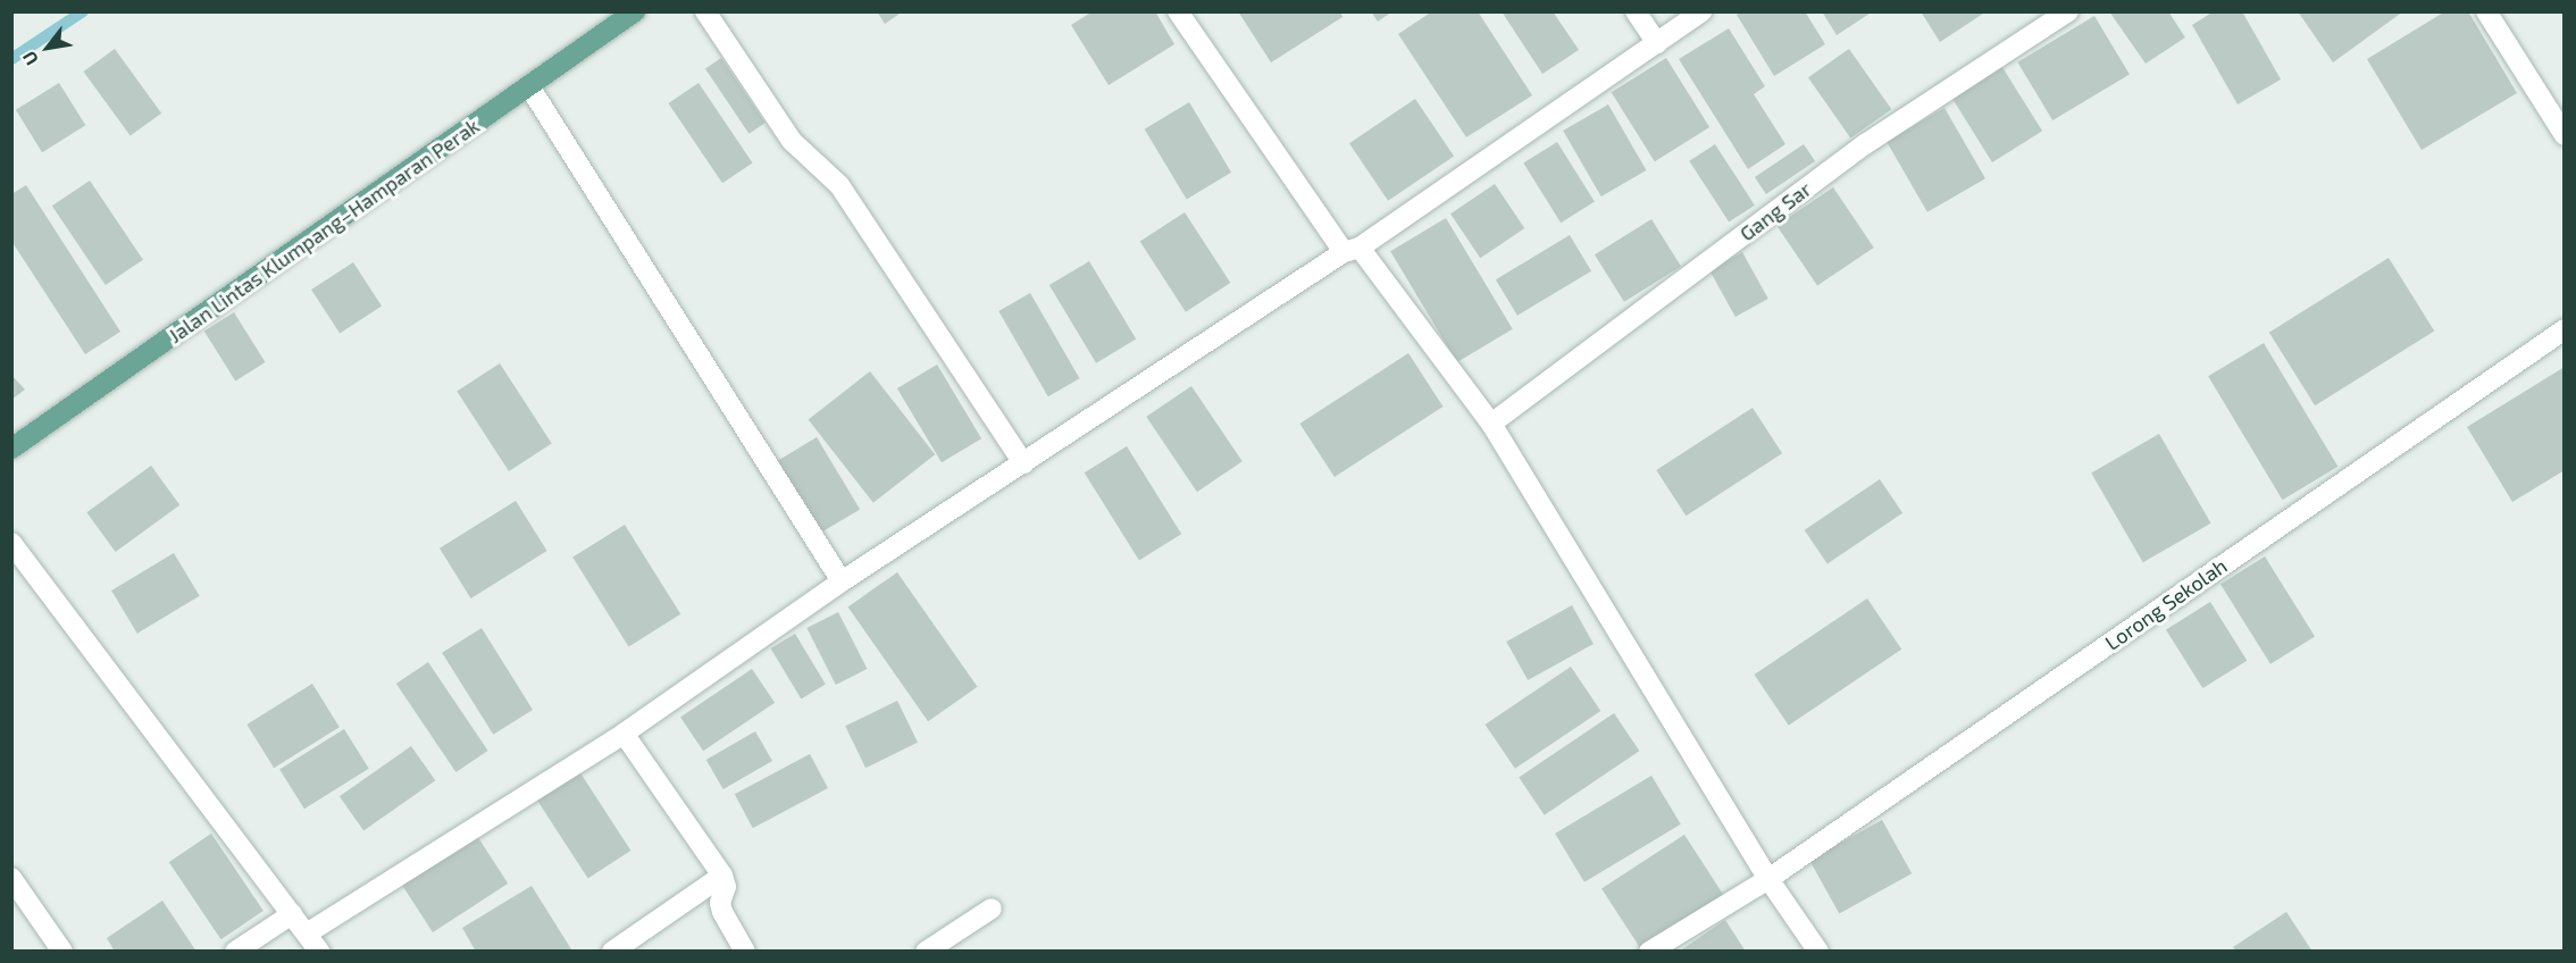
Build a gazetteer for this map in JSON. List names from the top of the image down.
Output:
{
  "streets": {
    "main road": ["Jalan Lintas Klumpang–Hamparan Perak"],
    "street": ["Gang Sar", "Lorong Sekolah"]
  },
  "north": "bottom left"
}
